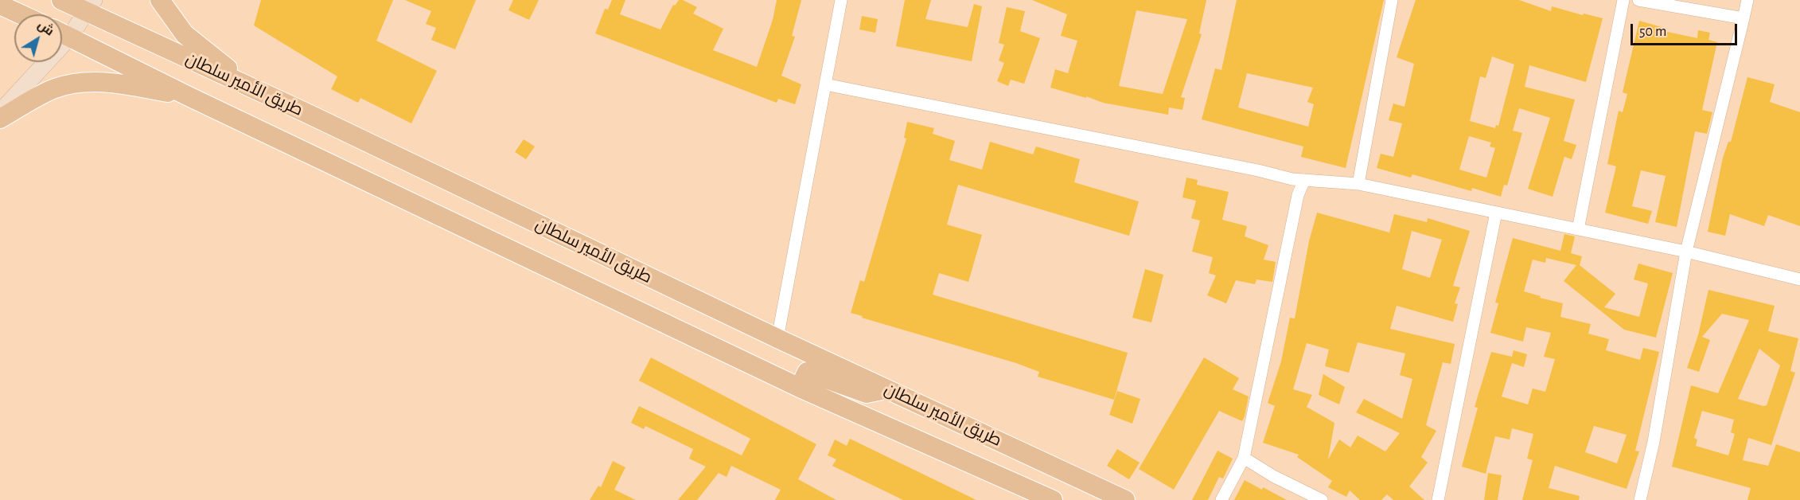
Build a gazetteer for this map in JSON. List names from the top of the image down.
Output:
{
  "streets": {
    "main road": ["طريق الأمير سلطان"]
  },
  "scale_bar": "50 m",
  "north": "top right"
}
